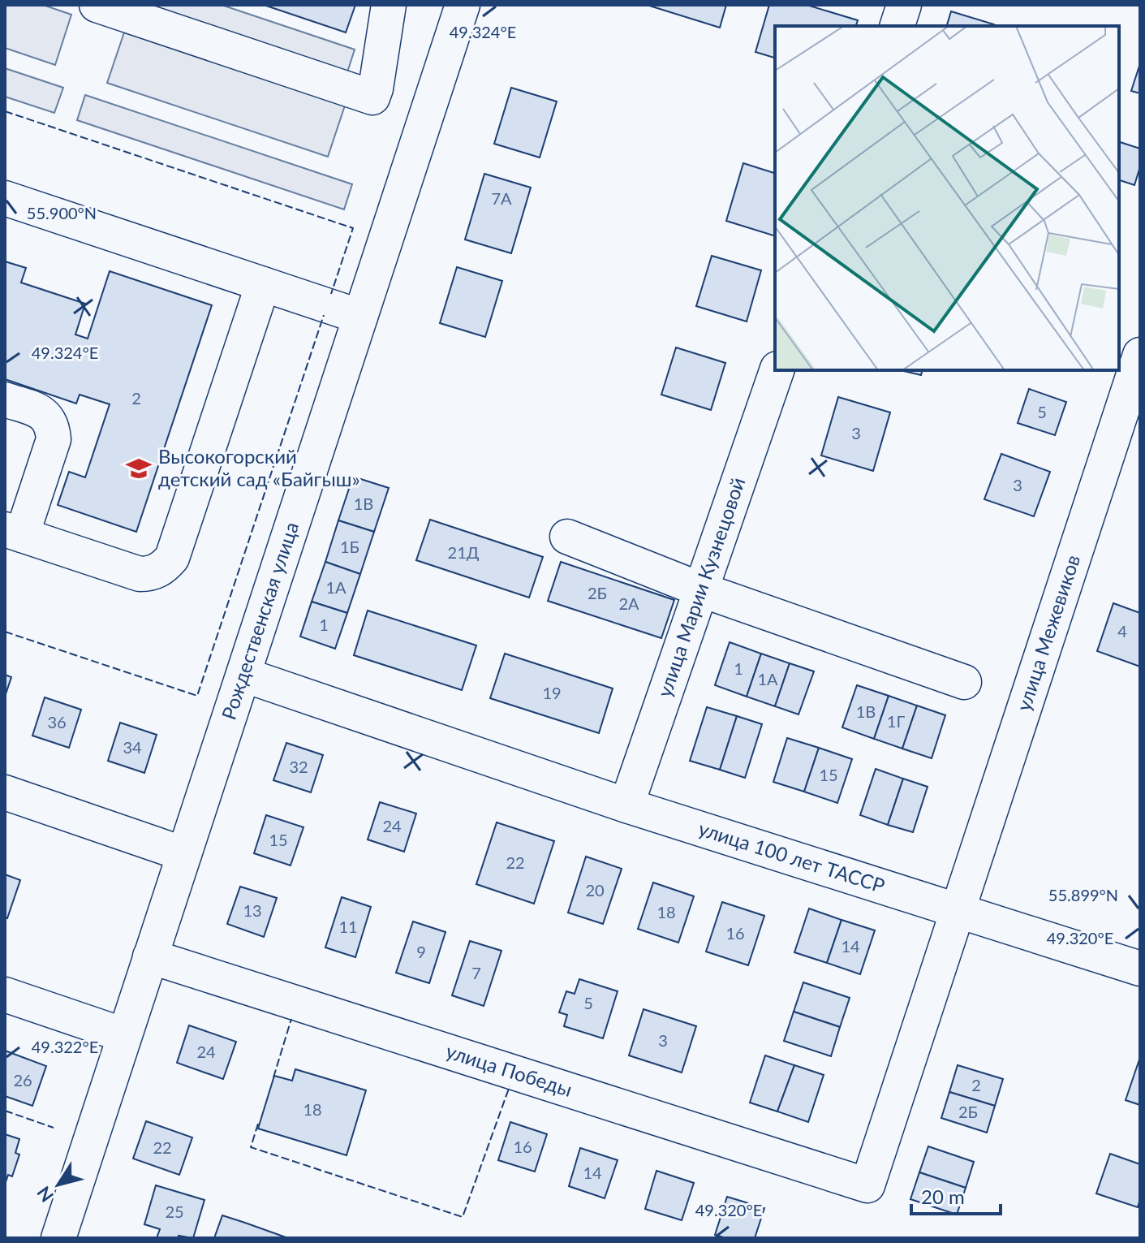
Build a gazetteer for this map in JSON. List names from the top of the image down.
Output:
{
  "streets": {
    "street": [
      "улица Марии Кузнецовой",
      "Рождественская улица",
      "улица Межевиков",
      "улица 100 лет ТАССР",
      "улица Победы"
    ]
  },
  "crossings": [
    ["улица Марии Кузнецовой", "улица 100 лет ТАССР"],
    ["Рождественская улица", "улица 100 лет ТАССР"],
    ["Рождественская улица", "улица Победы"],
    ["улица Межевиков", "улица 100 лет ТАССР"],
    ["улица Межевиков", "улица Победы"]
  ],
  "places": {
    "school or university": ["Высокогорский детский сад «Байгыш»"]
  },
  "house_numbers": [
    "7А",
    "2",
    "5",
    "3",
    "3",
    "1В",
    "1Б",
    "21Д",
    "1А",
    "2Б",
    "2А",
    "1",
    "4",
    "1",
    "1А",
    "19",
    "1В",
    "1Г",
    "36",
    "34",
    "32",
    "15",
    "24",
    "15",
    "22",
    "20",
    "13",
    "18",
    "11",
    "16",
    "14",
    "9",
    "7",
    "5",
    "3",
    "24",
    "26",
    "2",
    "18",
    "2Б",
    "16",
    "22",
    "14",
    "25"
  ],
  "scale_bar": "20 m",
  "north": "bottom left",
  "coordinates": [
    "49.324°E",
    "55.900°N",
    "55.899°N",
    "49.320°E",
    "49.322°E"
  ]
}
